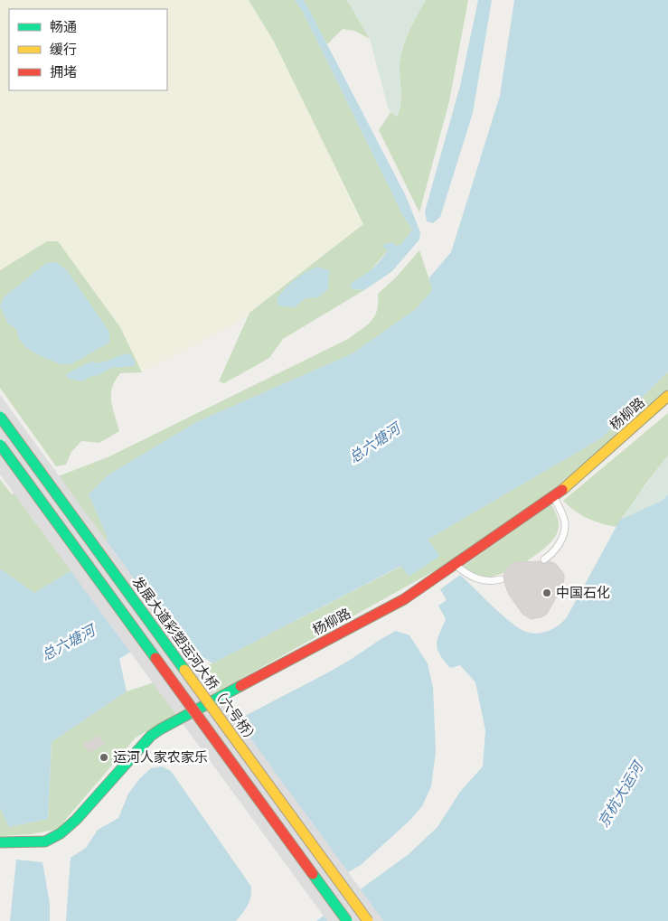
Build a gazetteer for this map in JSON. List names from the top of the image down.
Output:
{
  "streets": {
    "main road": ["杨柳路", "发展大道彩塑运河大桥（六号桥）"]
  },
  "water": ["总六塘河", "京杭大运河"],
  "places": ["中国石化", "运河人家农家乐"],
  "legend": ["畅通", "缓行", "拥堵"]
}
